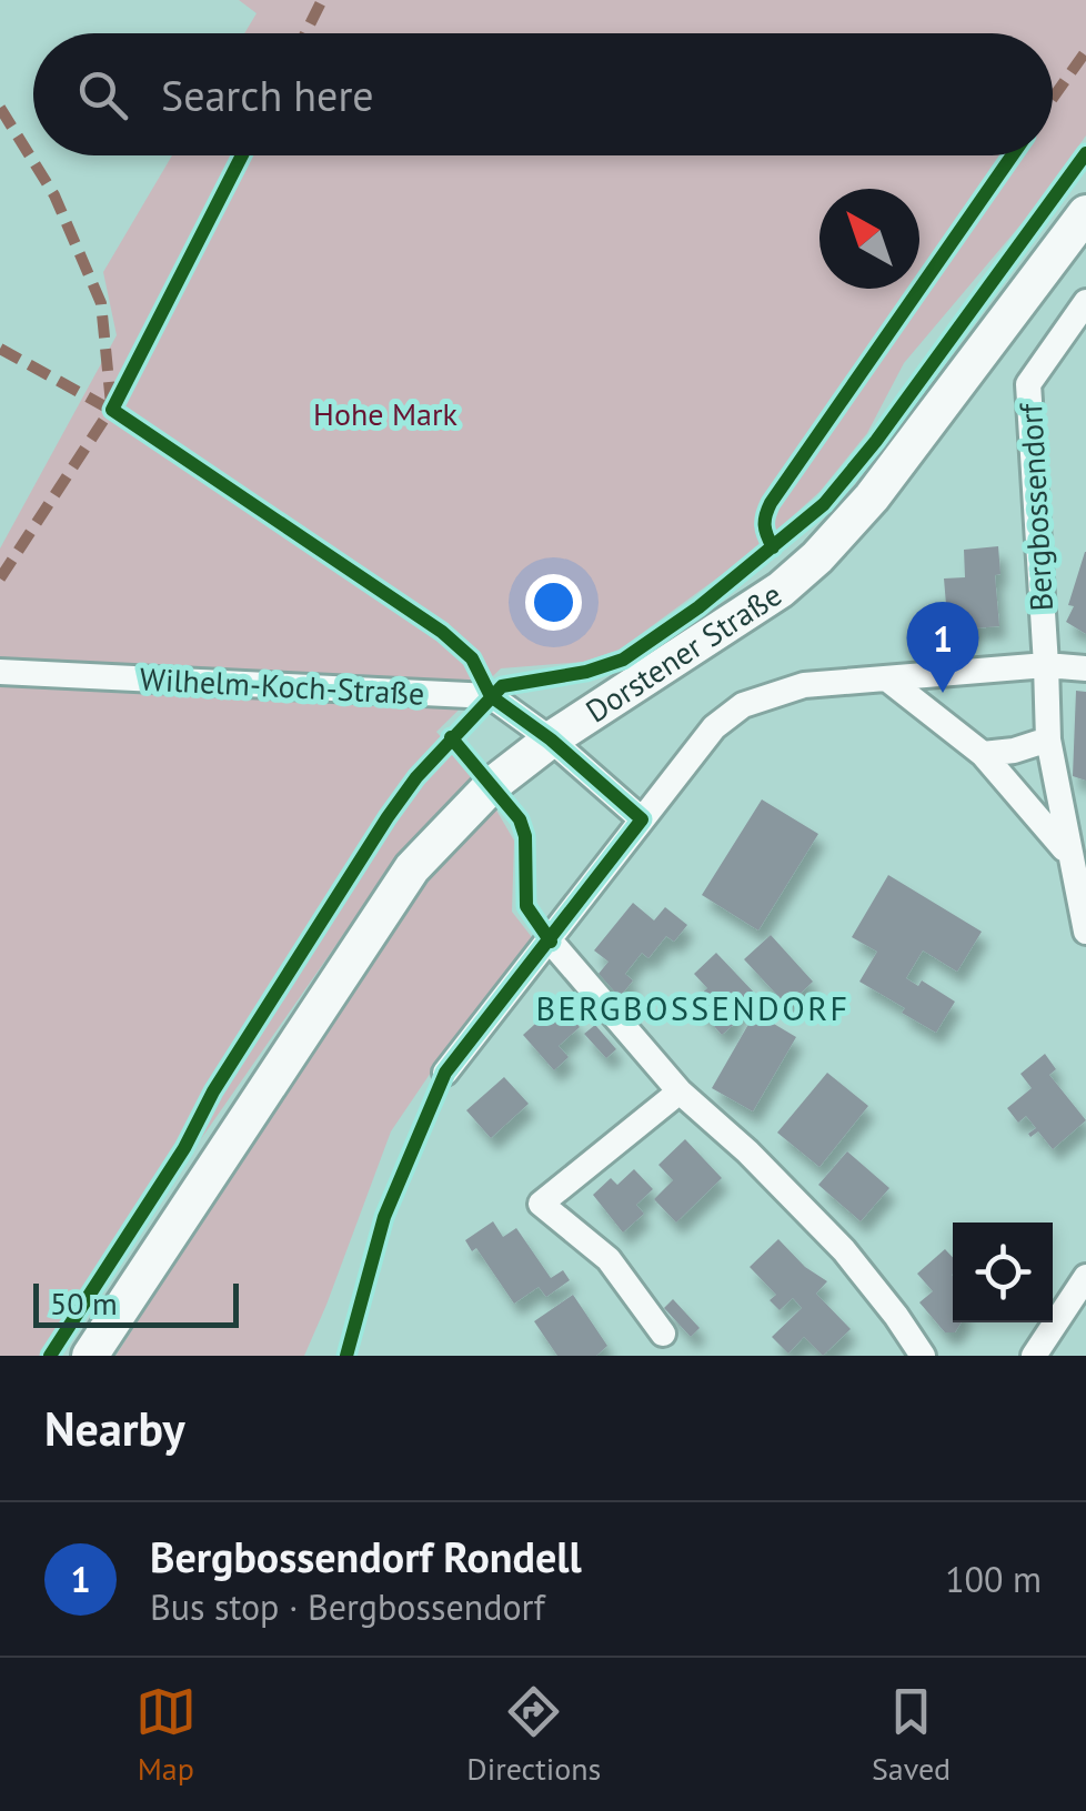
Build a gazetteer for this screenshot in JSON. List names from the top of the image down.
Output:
{
  "streets": {
    "main road": ["Dorstener Straße"],
    "street": ["Bergbossendorf", "Wilhelm-Koch-Straße"]
  },
  "crossings": [
    ["Dorstener Straße", "Wilhelm-Koch-Straße"]
  ],
  "districts": ["BERGBOSSENDORF"],
  "parks": ["Hohe Mark"],
  "scale_bar": "50 m",
  "north": "top left",
  "page": {
    "search": "Search here",
    "pins": "1",
    "scale": "50 m",
    "heading": "Nearby",
    "list": [
      {
        "mark": "1",
        "name": "Bergbossendorf Rondell",
        "note": "Bus stop · Bergbossendorf",
        "value": "100 m"
      }
    ],
    "nav": ["Map", "Directions", "Saved"]
  }
}
